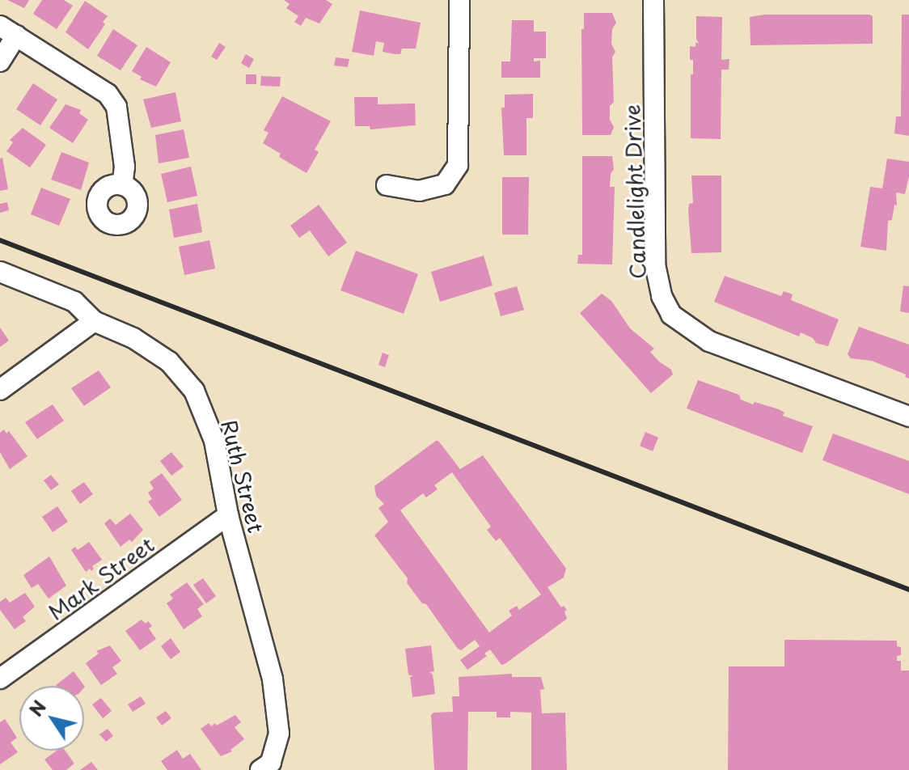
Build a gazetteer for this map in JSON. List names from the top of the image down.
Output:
{
  "streets": {
    "street": ["Candlelight Drive", "Ruth Street", "Mark Street"]
  },
  "crossings": [
    ["Ruth Street", "Mark Street"]
  ],
  "north": "top left"
}
